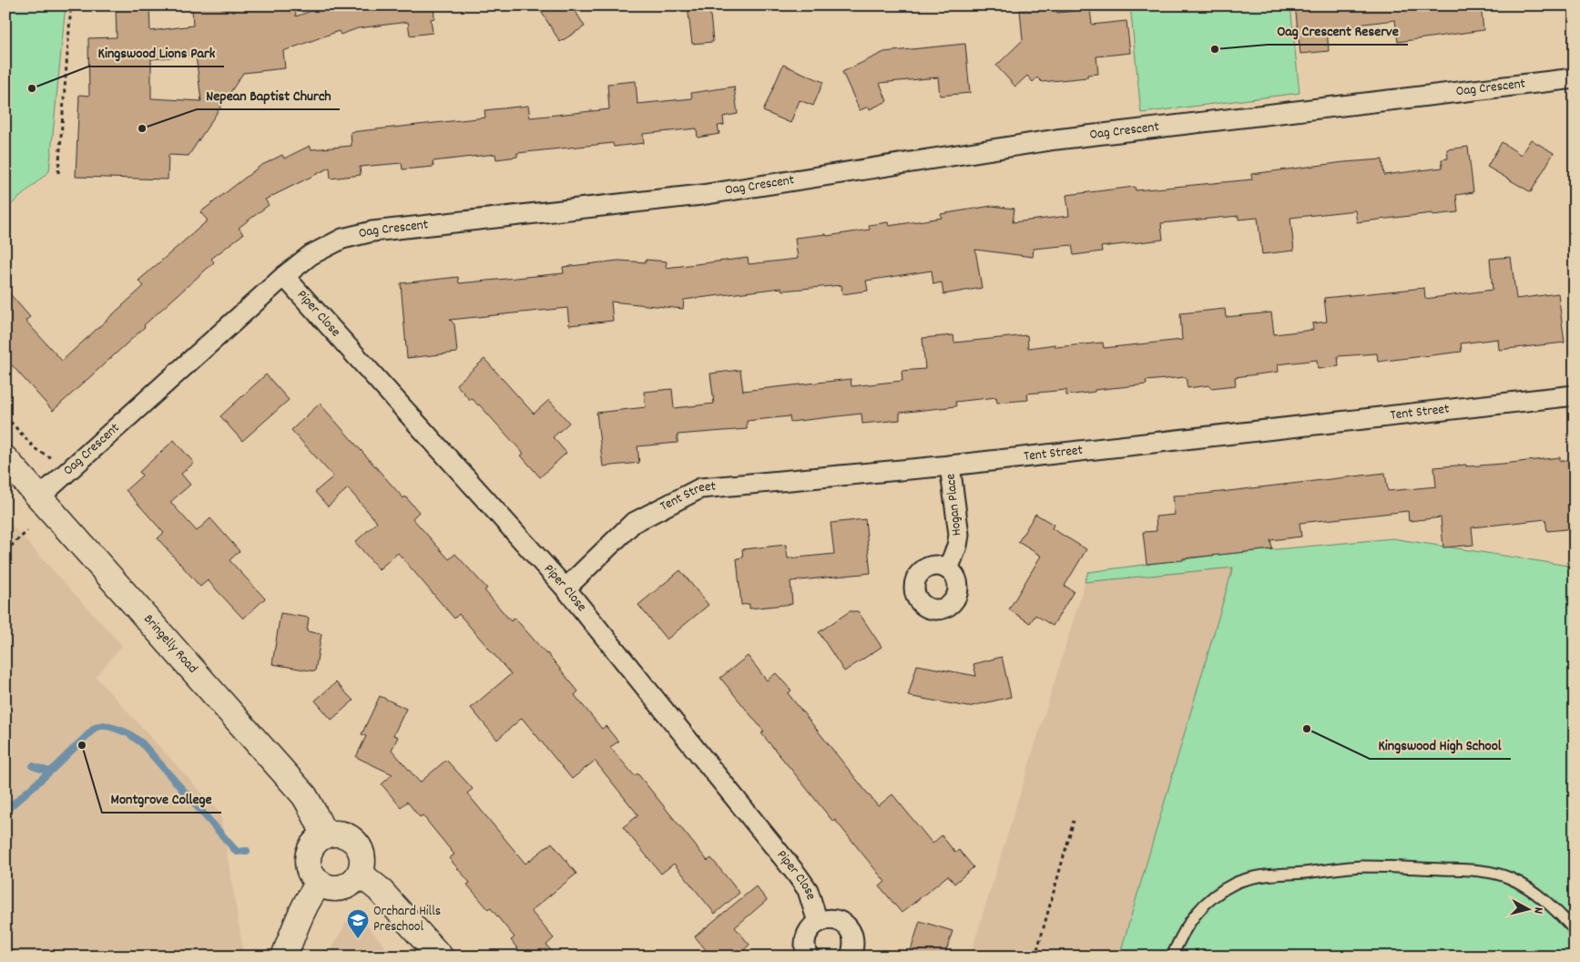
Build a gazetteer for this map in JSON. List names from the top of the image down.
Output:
{
  "streets": {
    "main road": ["Bringelly Road"],
    "street": [
      "Oag Crescent",
      "Piper Close",
      "Tent Street",
      "Hogan Place"
    ]
  },
  "crossings": [
    ["Oag Crescent", "Piper Close"],
    ["Oag Crescent", "Bringelly Road"],
    ["Piper Close", "Tent Street"],
    ["Tent Street", "Hogan Place"]
  ],
  "places": {
    "other": [
      "Oag Crescent Reserve",
      "Kingswood Lions Park",
      "Nepean Baptist Church",
      "Kingswood High School",
      "Montgrove College"
    ],
    "school or university": ["Orchard Hills Preschool"]
  },
  "north": "right"
}
